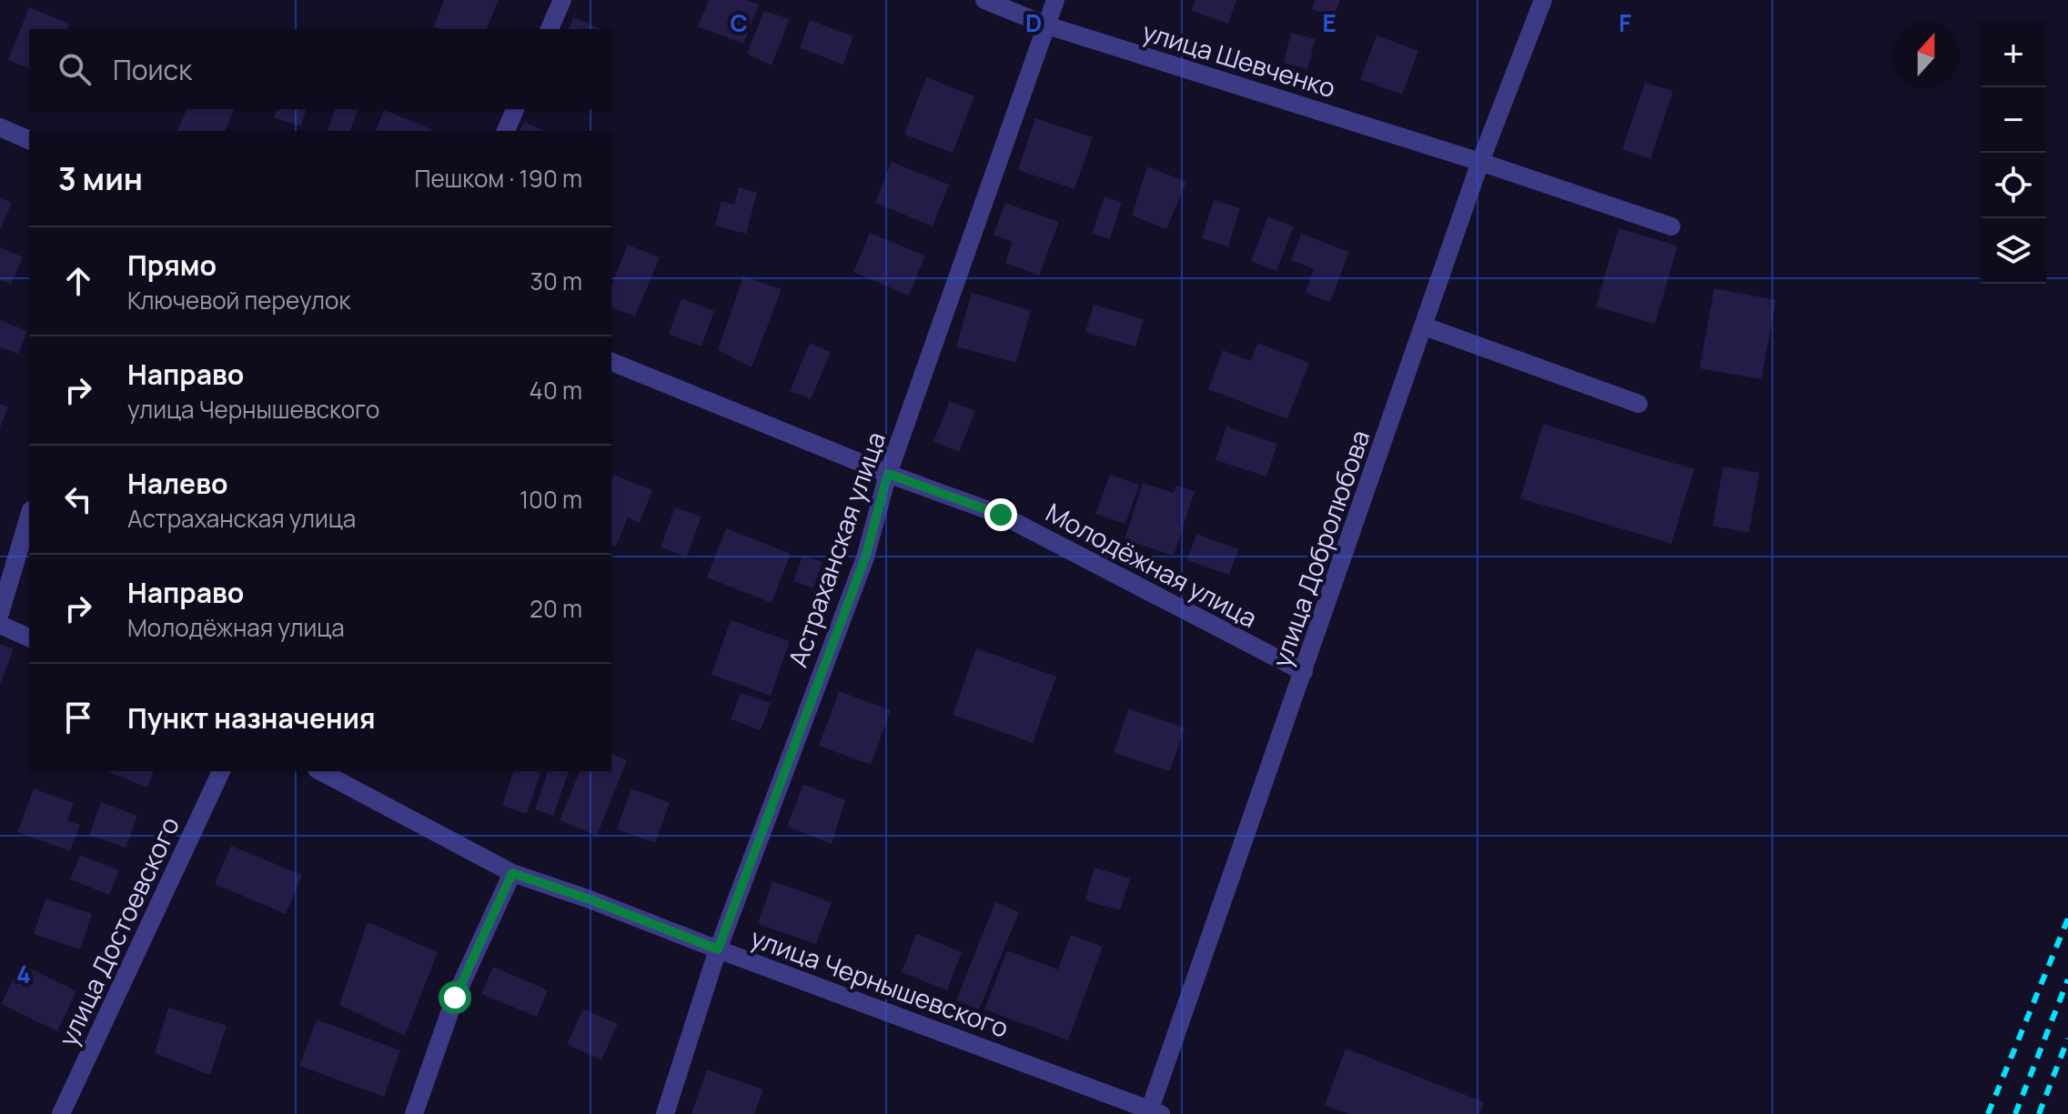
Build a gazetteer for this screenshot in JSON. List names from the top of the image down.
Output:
{
  "streets": {
    "street": [
      "улица Шевченко",
      "улица Добролюбова",
      "Астраханская улица",
      "Молодёжная улица",
      "улица Достоевского",
      "улица Чернышевского"
    ]
  },
  "crossings": [
    ["улица Шевченко", "улица Добролюбова"],
    ["улица Шевченко", "Астраханская улица"],
    ["улица Добролюбова", "Молодёжная улица"],
    ["улица Добролюбова", "улица Чернышевского"],
    ["Астраханская улица", "Молодёжная улица"],
    ["Астраханская улица", "улица Чернышевского"]
  ],
  "north": "top",
  "page": {
    "map_buttons": ["+", "−"],
    "search": "Поиск",
    "heading": ["3 мин", "Пешком · 190 m"],
    "list": [
      ["Прямо", "Ключевой переулок", "30 m"],
      ["Направо", "улица Чернышевского", "40 m"],
      ["Налево", "Астраханская улица", "100 m"],
      ["Направо", "Молодёжная улица", "20 m"],
      "Пункт назначения"
    ]
  },
  "grid": {
    "columns": [
      "C",
      "D",
      "E",
      "F"
    ],
    "rows": ["4"]
  }
}
